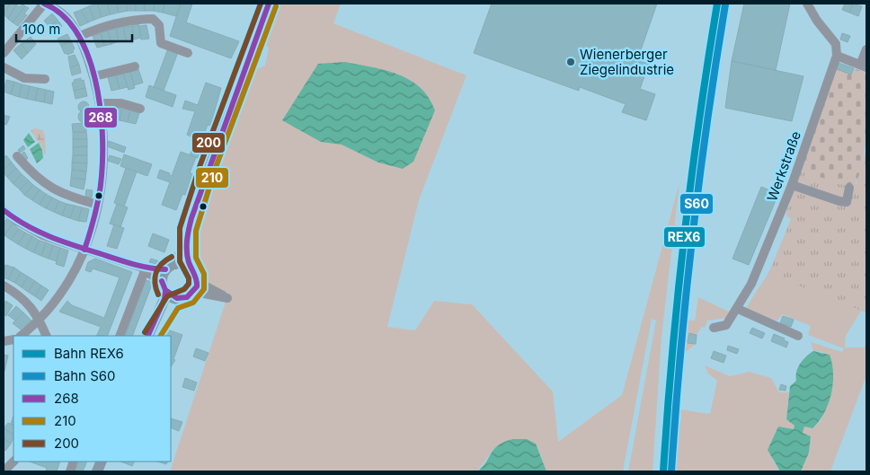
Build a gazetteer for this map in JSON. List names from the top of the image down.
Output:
{
  "streets": {
    "street": ["Werkstraße"]
  },
  "places": ["Wienerberger Ziegelindustrie"],
  "lines": [
    "rail line REX6",
    "transit line 268",
    "transit line 200",
    "rail line S60",
    "transit line 210"
  ],
  "legend": [
    "Bahn REX6",
    "Bahn S60",
    "268",
    "210",
    "200"
  ],
  "scale_bar": "100 m"
}
